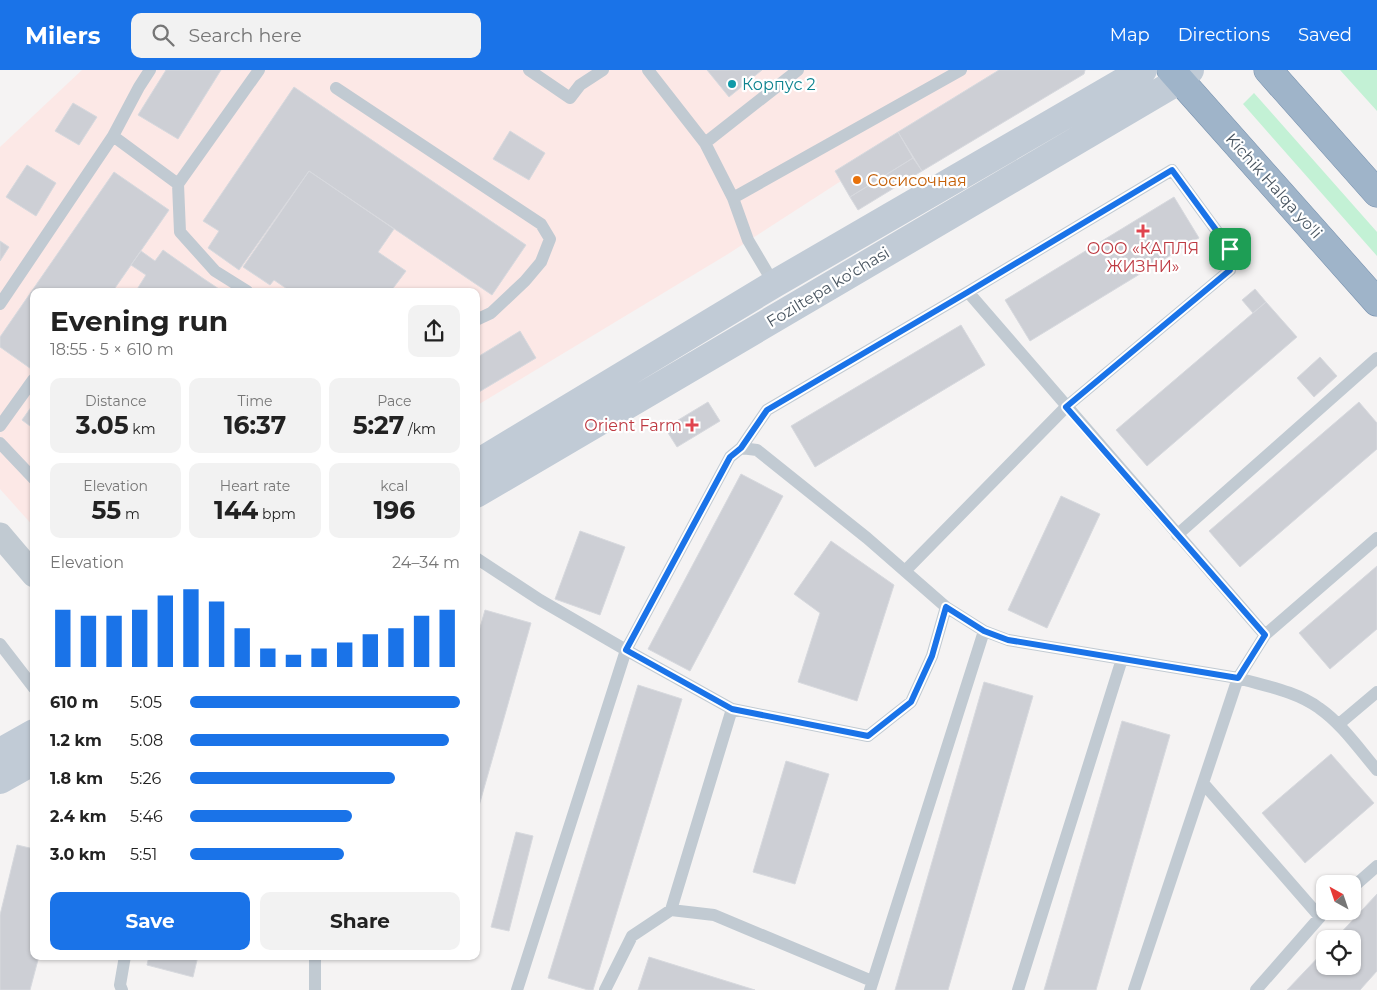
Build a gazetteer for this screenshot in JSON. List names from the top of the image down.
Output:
{
  "streets": {
    "highway": ["Kichik Halqa yo'li"],
    "main road": ["Foziltepa ko'chasi"]
  },
  "crossings": [
    ["Kichik Halqa yo'li", "Foziltepa ko'chasi"]
  ],
  "places": {
    "other": ["Корпус 2", "Сосисочная"],
    "health": ["ООО «КАПЛЯ ЖИЗНИ»", "Orient Farm"]
  },
  "north": "top left",
  "page": {
    "header": "Milers",
    "search": "Search here",
    "nav": ["Map", "Directions", "Saved"],
    "heading": ["Evening run", "18:55 · 5 × 610 m"],
    "stats": [
      ["Distance", "3.05 km"],
      ["Time", "16:37"],
      ["Pace", "5:27 /km"],
      ["Elevation", "55 m"],
      ["Heart rate", "144 bpm"],
      ["kcal", "196"]
    ],
    "chart": ["Elevation", "24–34 m"],
    "list": [
      {
        "name": "610 m",
        "note": "5:05"
      },
      {
        "name": "1.2 km",
        "note": "5:08"
      },
      {
        "name": "1.8 km",
        "note": "5:26"
      },
      {
        "name": "2.4 km",
        "note": "5:46"
      },
      {
        "name": "3.0 km",
        "note": "5:51"
      }
    ],
    "buttons": ["Save", "Share"]
  }
}
